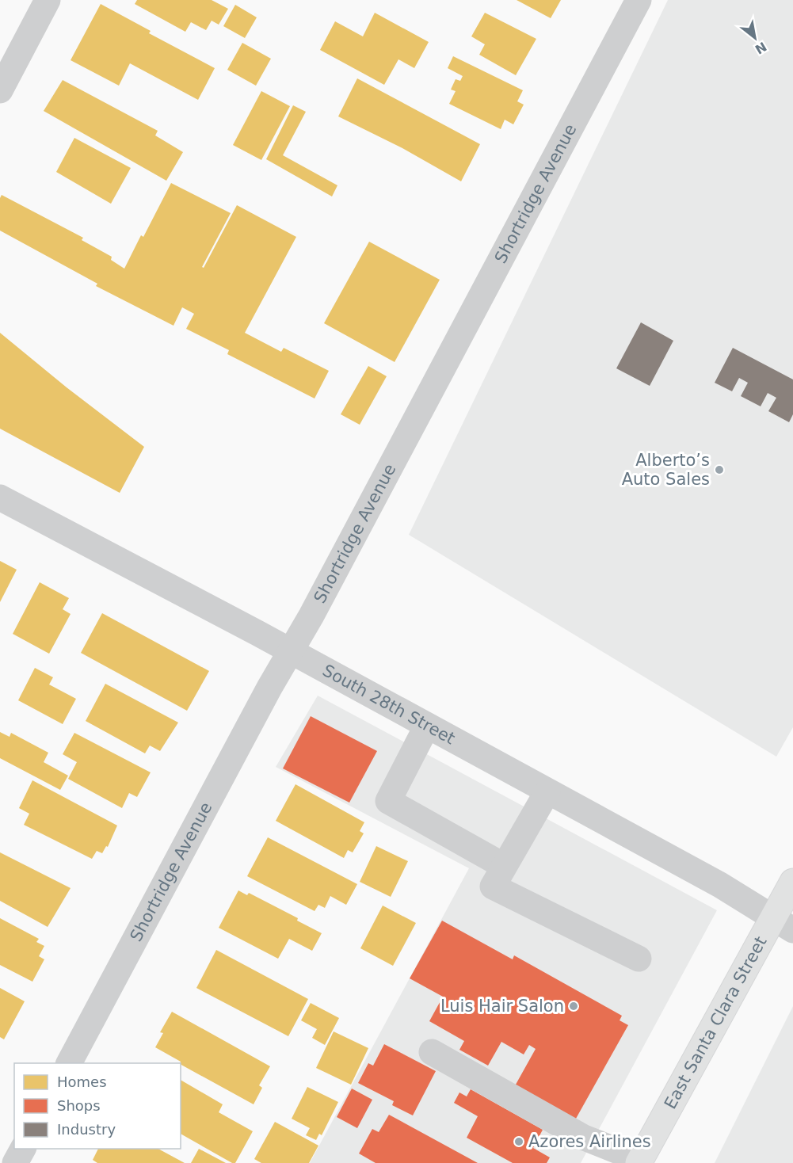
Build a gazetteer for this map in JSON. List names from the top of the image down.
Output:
{
  "streets": {
    "main road": ["East Santa Clara Street"],
    "street": ["Shortridge Avenue", "South 28th Street"]
  },
  "crossings": [
    ["Shortridge Avenue", "South 28th Street"],
    ["South 28th Street", "East Santa Clara Street"]
  ],
  "places": ["Alberto’s Auto Sales", "Luis Hair Salon", "Azores Airlines"],
  "legend": ["Homes", "Shops", "Industry"],
  "north": "bottom right"
}
